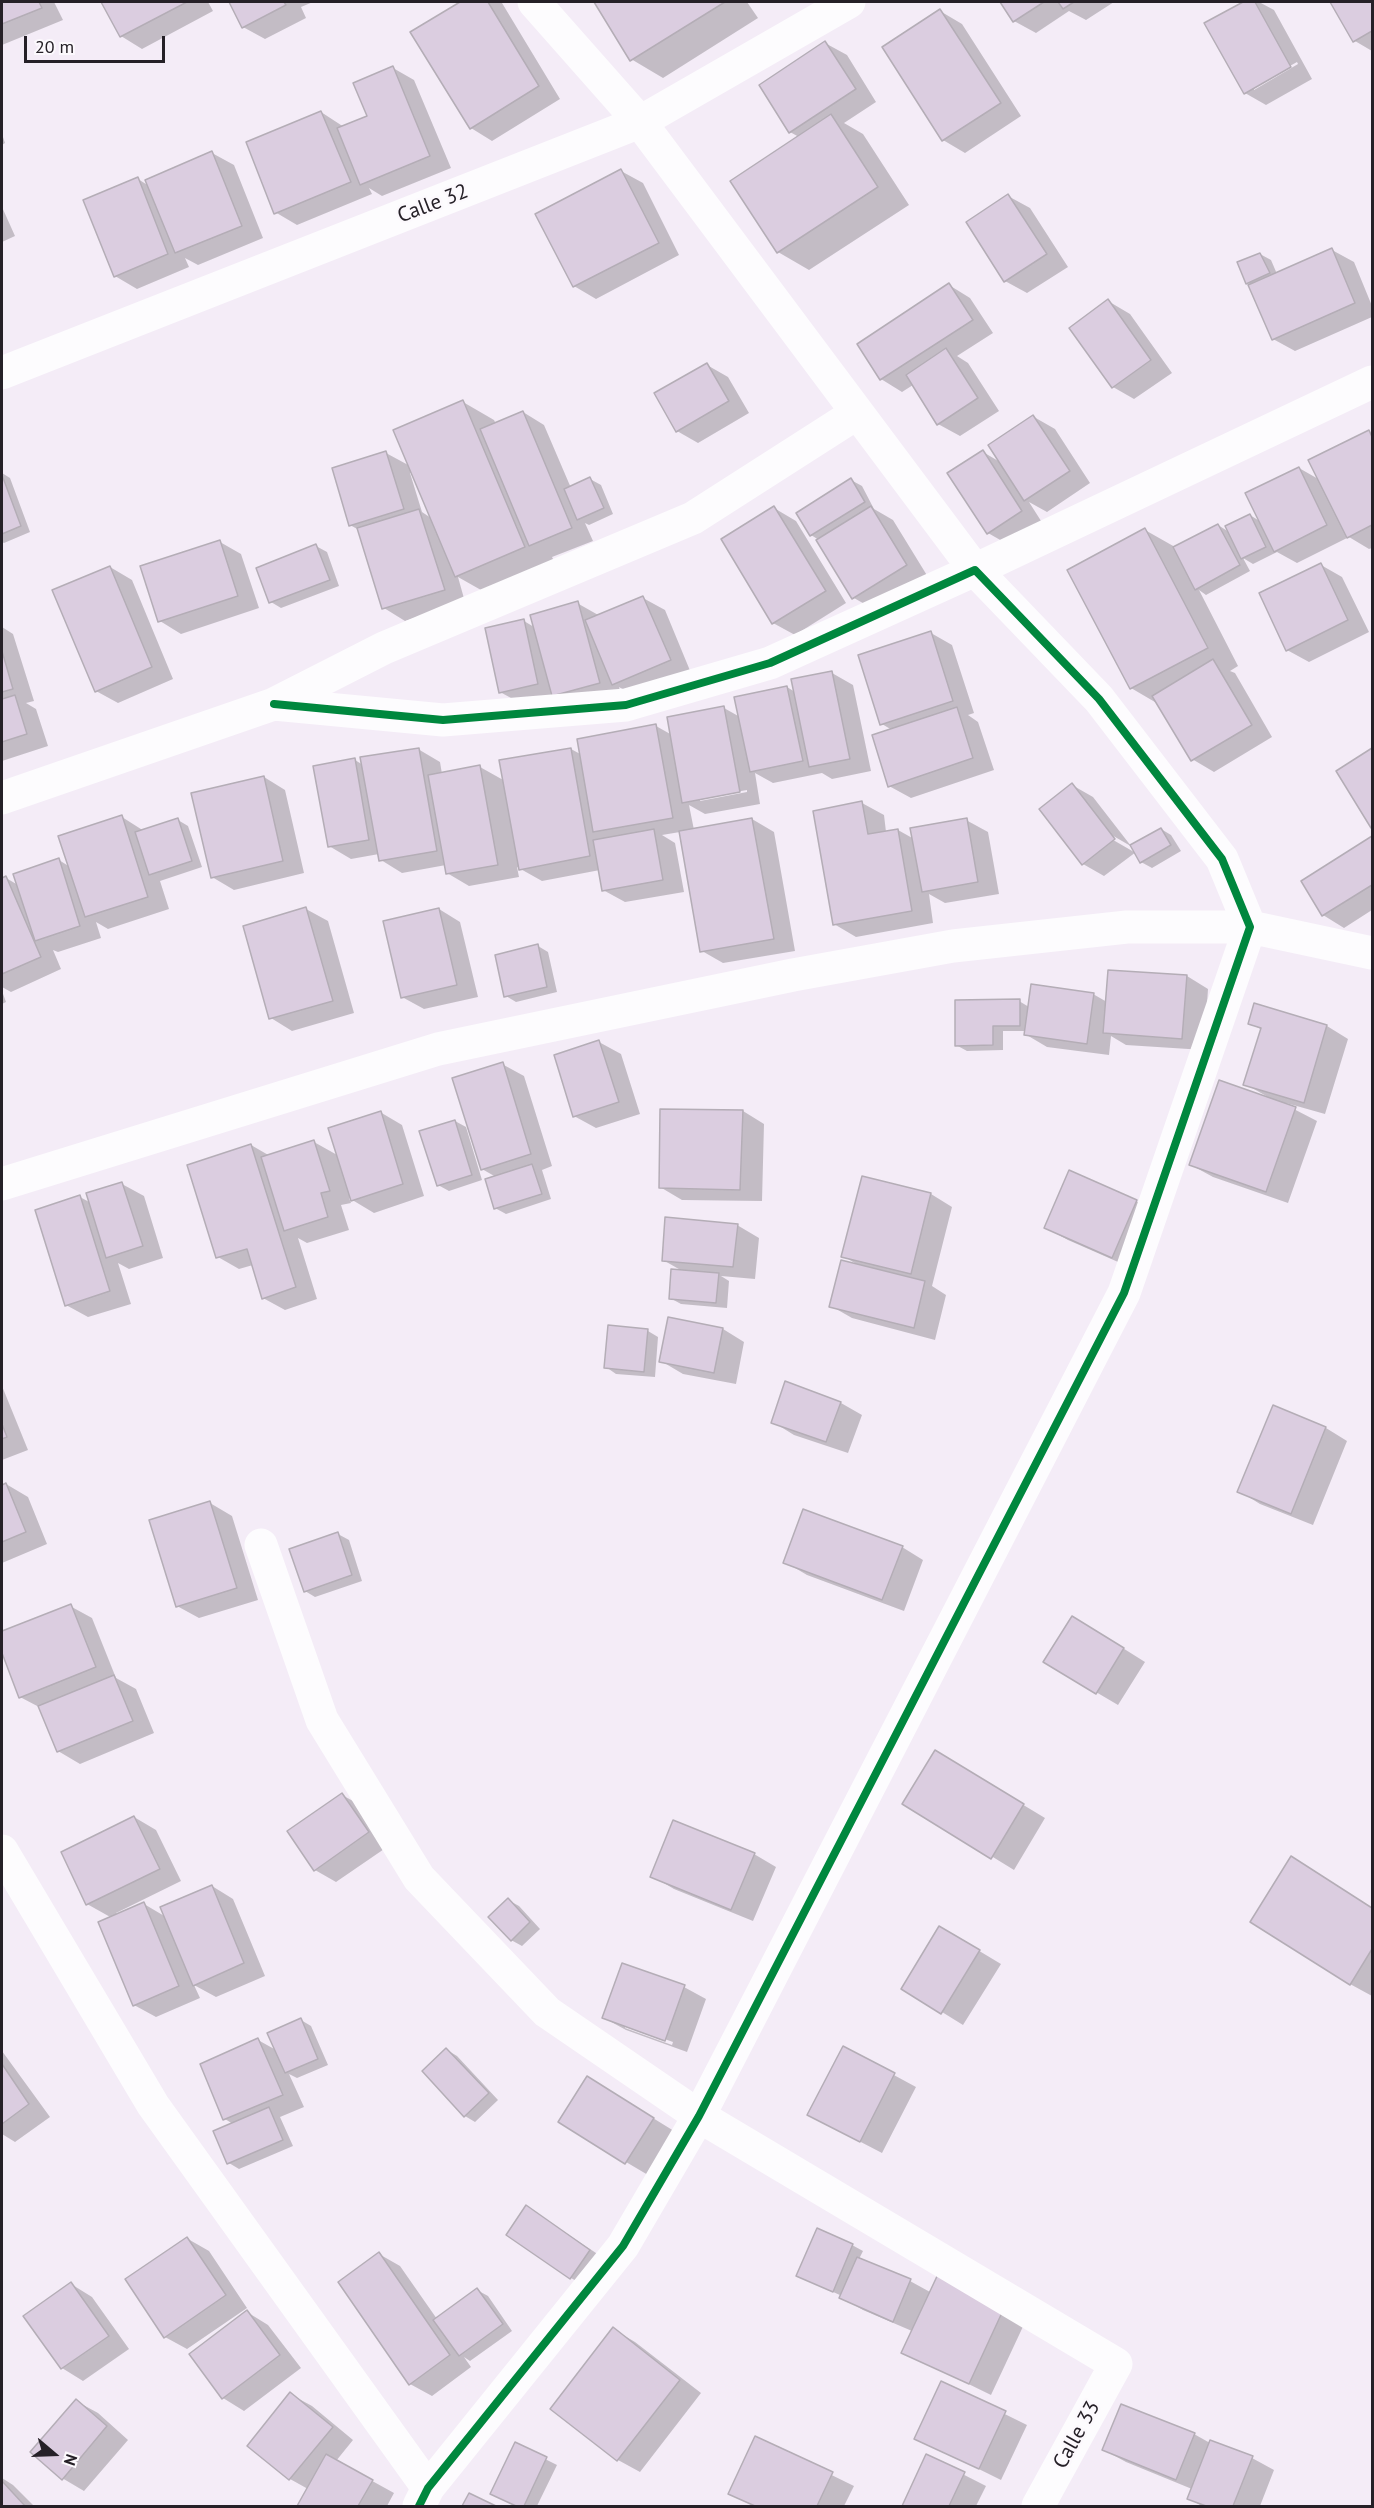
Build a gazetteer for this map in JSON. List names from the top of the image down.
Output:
{
  "streets": {
    "street": ["Calle 32", "Calle 33"]
  },
  "scale_bar": "20 m",
  "north": "right"
}
